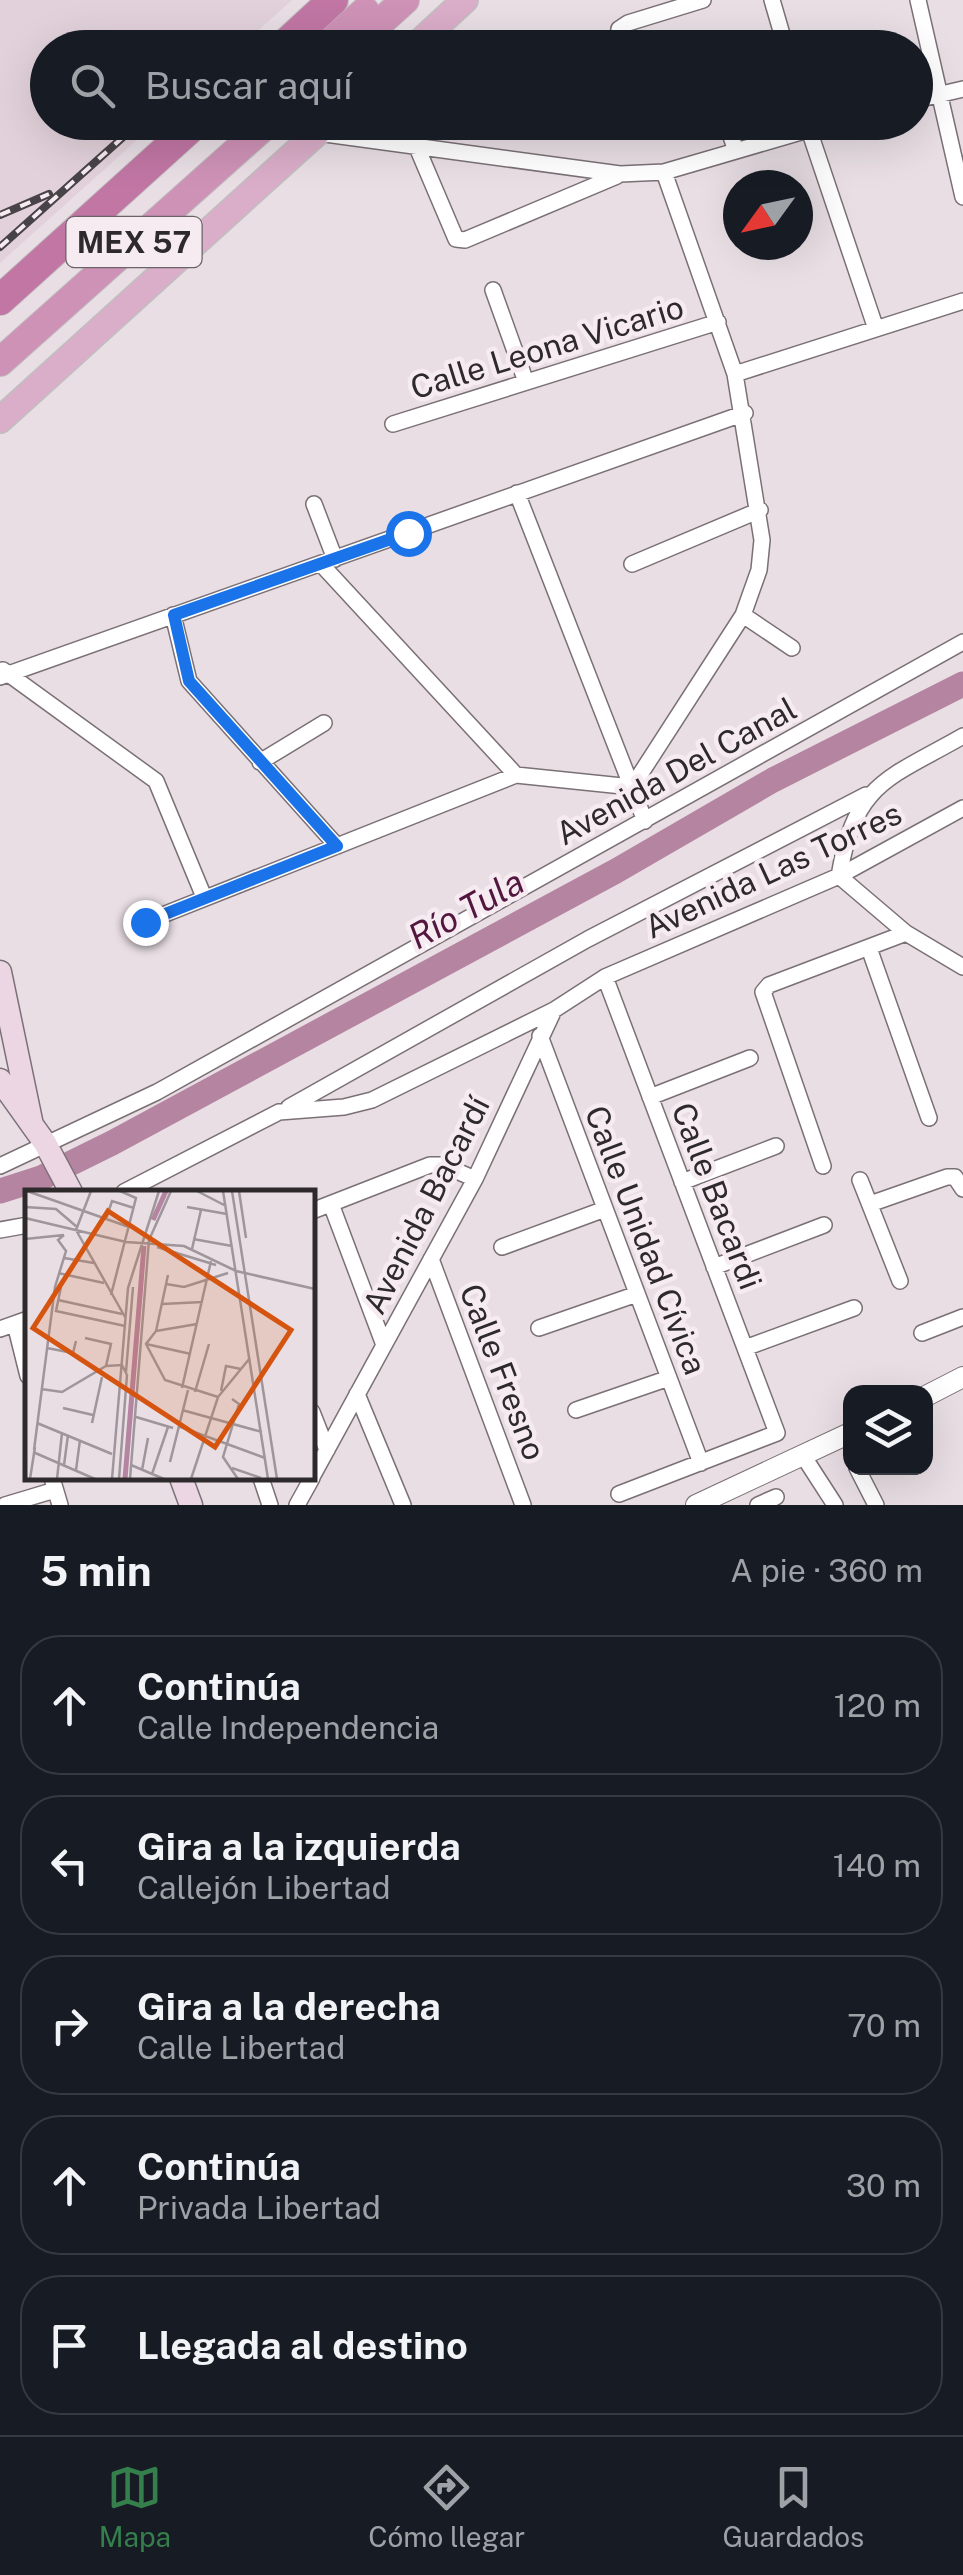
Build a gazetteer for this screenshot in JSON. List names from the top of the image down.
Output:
{
  "streets": {
    "highway": ["MEX 57"],
    "street": [
      "Calle Leona Vicario",
      "Avenida Del Canal",
      "Avenida Las Torres",
      "Calle Bacardi",
      "Avenida Bacardí",
      "Calle Unidad Cívica",
      "Calle Fresno"
    ]
  },
  "crossings": [
    ["Avenida Las Torres", "Calle Bacardi"],
    ["Calle Bacardi", "Calle Unidad Cívica"],
    ["Avenida Bacardí", "Calle Unidad Cívica"],
    ["Avenida Bacardí", "Calle Fresno"]
  ],
  "water": ["Río Tula"],
  "north": "bottom left",
  "page": {
    "search": "Buscar aquí",
    "heading": ["5 min", "A pie · 360 m"],
    "list": [
      ["Continúa", "Calle Independencia", "120 m"],
      ["Gira a la izquierda", "Callejón Libertad", "140 m"],
      ["Gira a la derecha", "Calle Libertad", "70 m"],
      ["Continúa", "Privada Libertad", "30 m"],
      "Llegada al destino"
    ],
    "nav": ["Mapa", "Cómo llegar", "Guardados"]
  }
}
